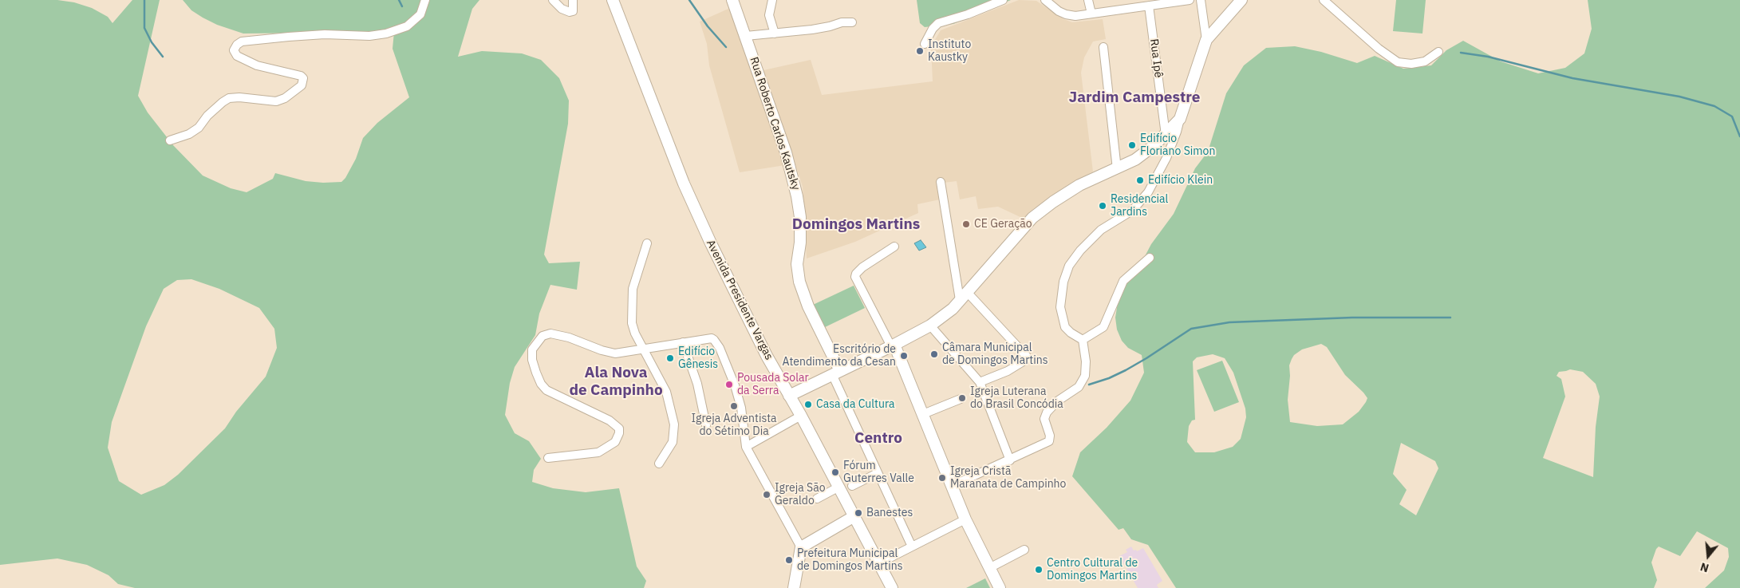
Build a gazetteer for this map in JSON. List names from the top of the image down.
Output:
{
  "streets": {
    "main road": ["Rua Roberto Carlos Kautsky", "Avenida Presidente Vargas"],
    "street": ["Rua Ipê"]
  },
  "districts": [
    "Jardim Campestre",
    "Domingos Martins",
    "Ala Nova de Campinho",
    "Centro"
  ],
  "places": [
    "Instituto Kaustky",
    "Edifício Floriano Simon",
    "Edifício Klein",
    "Residencial Jardins",
    "CE Geração",
    "Câmara Municipal de Domingos Martins",
    "Escritório de Atendimento da Cesan",
    "Edifício Gênesis",
    "Pousada Solar da Serra",
    "Igreja Luterana do Brasil Concódia",
    "Casa da Cultura",
    "Igreja Adventista do Sétimo Dia",
    "Fórum Guterres Valle",
    "Igreja Cristã Maranata de Campinho",
    "Igreja São Geraldo",
    "Banestes",
    "Prefeitura Municipal de Domingos Martins",
    "Centro Cultural de Domingos Martins"
  ],
  "north": "bottom"
}
